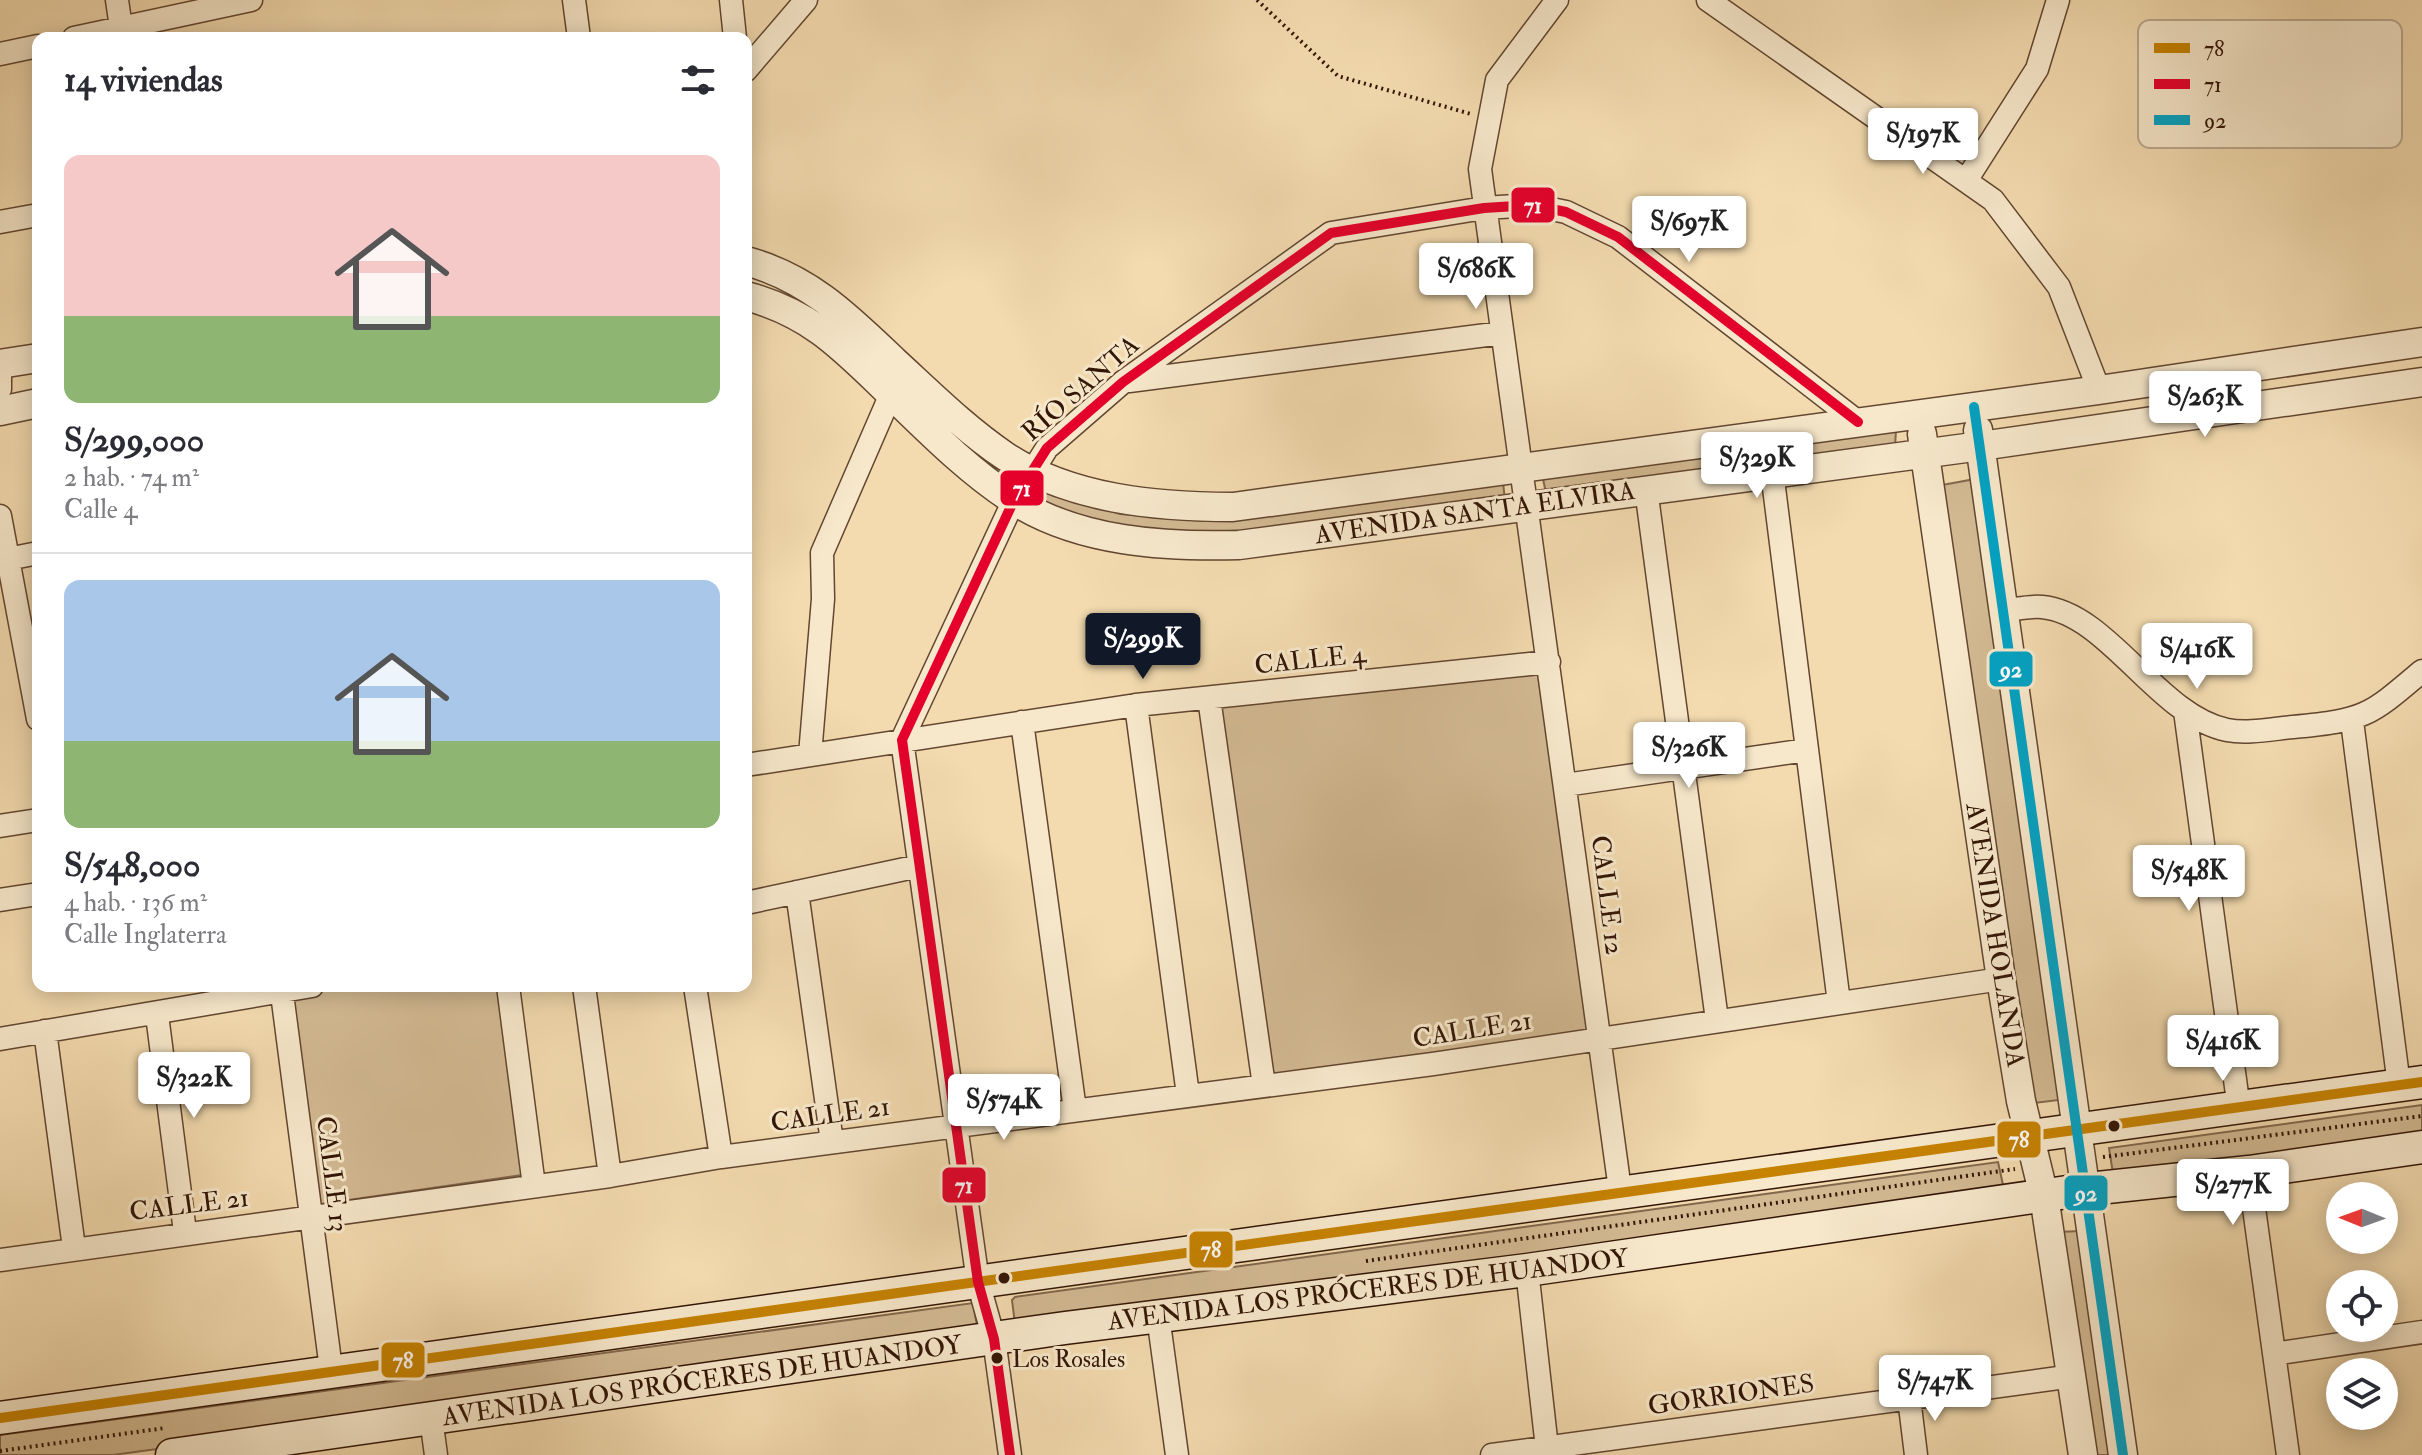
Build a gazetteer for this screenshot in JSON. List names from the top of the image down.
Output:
{
  "streets": {
    "main road": ["AVENIDA LOS PRÓCERES DE HUANDOY"],
    "street": [
      "RÍO SANTA",
      "AVENIDA SANTA ELVIRA",
      "CALLE 4",
      "CALLE 12",
      "AVENIDA HOLANDA",
      "CALLE 21",
      "CALLE 13",
      "GORRIONES"
    ]
  },
  "crossings": [
    ["RÍO SANTA", "AVENIDA SANTA ELVIRA"],
    ["RÍO SANTA", "CALLE 4"],
    ["RÍO SANTA", "CALLE 12"],
    ["AVENIDA SANTA ELVIRA", "CALLE 12"],
    ["AVENIDA SANTA ELVIRA", "AVENIDA HOLANDA"],
    ["CALLE 4", "CALLE 12"],
    ["CALLE 12", "CALLE 21"],
    ["AVENIDA HOLANDA", "CALLE 21"],
    ["AVENIDA HOLANDA", "AVENIDA LOS PRÓCERES DE HUANDOY"],
    ["AVENIDA HOLANDA", "GORRIONES"],
    ["CALLE 21", "CALLE 13"]
  ],
  "places": ["Los Rosales"],
  "lines": ["transit line 71", "transit line 92", "transit line 78"],
  "legend": ["78", "71", "92"],
  "north": "left",
  "page": {
    "heading": "14 viviendas",
    "price": [
      "S/197K",
      "S/697K",
      "S/686K",
      "S/263K",
      "S/329K",
      "S/299K",
      "S/416K",
      "S/326K",
      "S/548K",
      "S/416K",
      "S/322K",
      "S/574K",
      "S/277K",
      "S/747K"
    ],
    "list": [
      {
        "name": "S/299,000",
        "note": "2 hab. · 74 m² · Calle 4"
      },
      {
        "name": "S/548,000",
        "note": "4 hab. · 136 m² · Calle Inglaterra"
      }
    ]
  }
}
